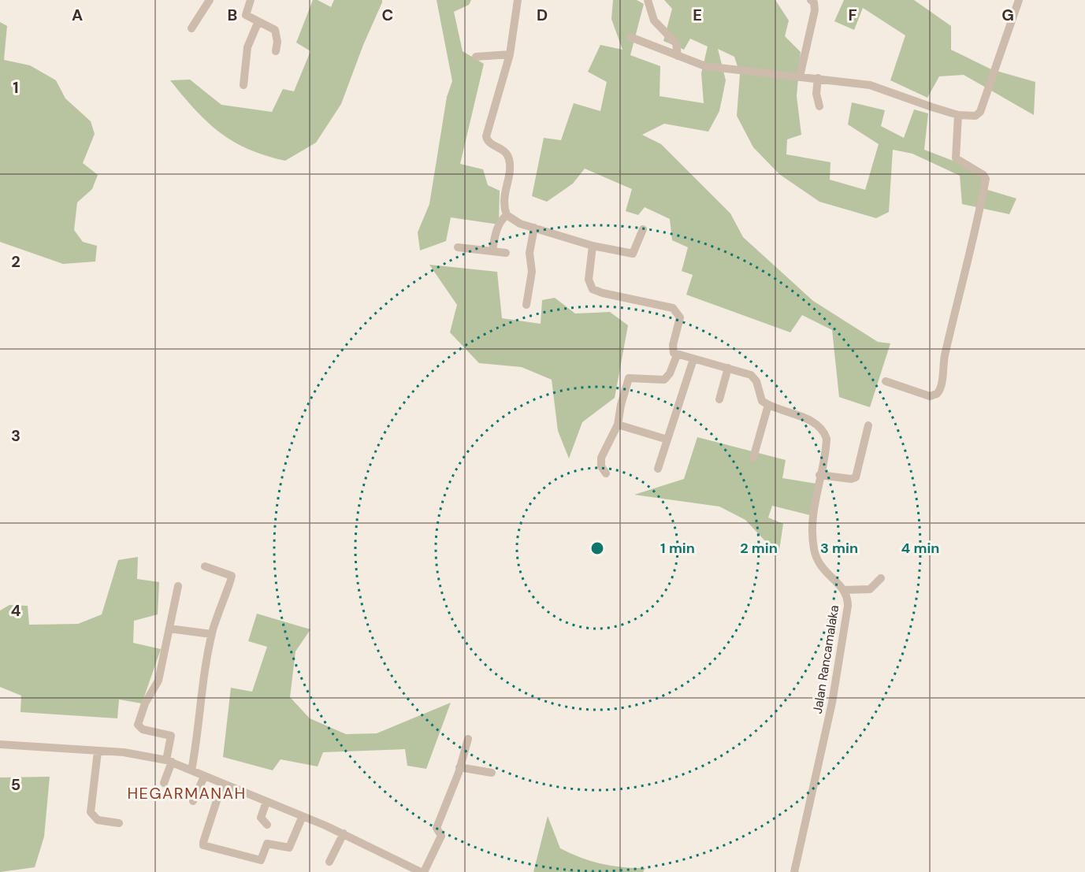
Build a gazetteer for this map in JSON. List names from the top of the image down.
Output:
{
  "streets": {
    "street": ["Jalan Rancamalaka"]
  },
  "districts": ["HEGARMANAH"],
  "grid": {
    "columns": [
      "A",
      "B",
      "C",
      "D",
      "E",
      "F",
      "G"
    ],
    "rows": [
      "1",
      "2",
      "3",
      "4",
      "5"
    ]
  },
  "rings": [
    "1 min",
    "2 min",
    "3 min",
    "4 min"
  ]
}
